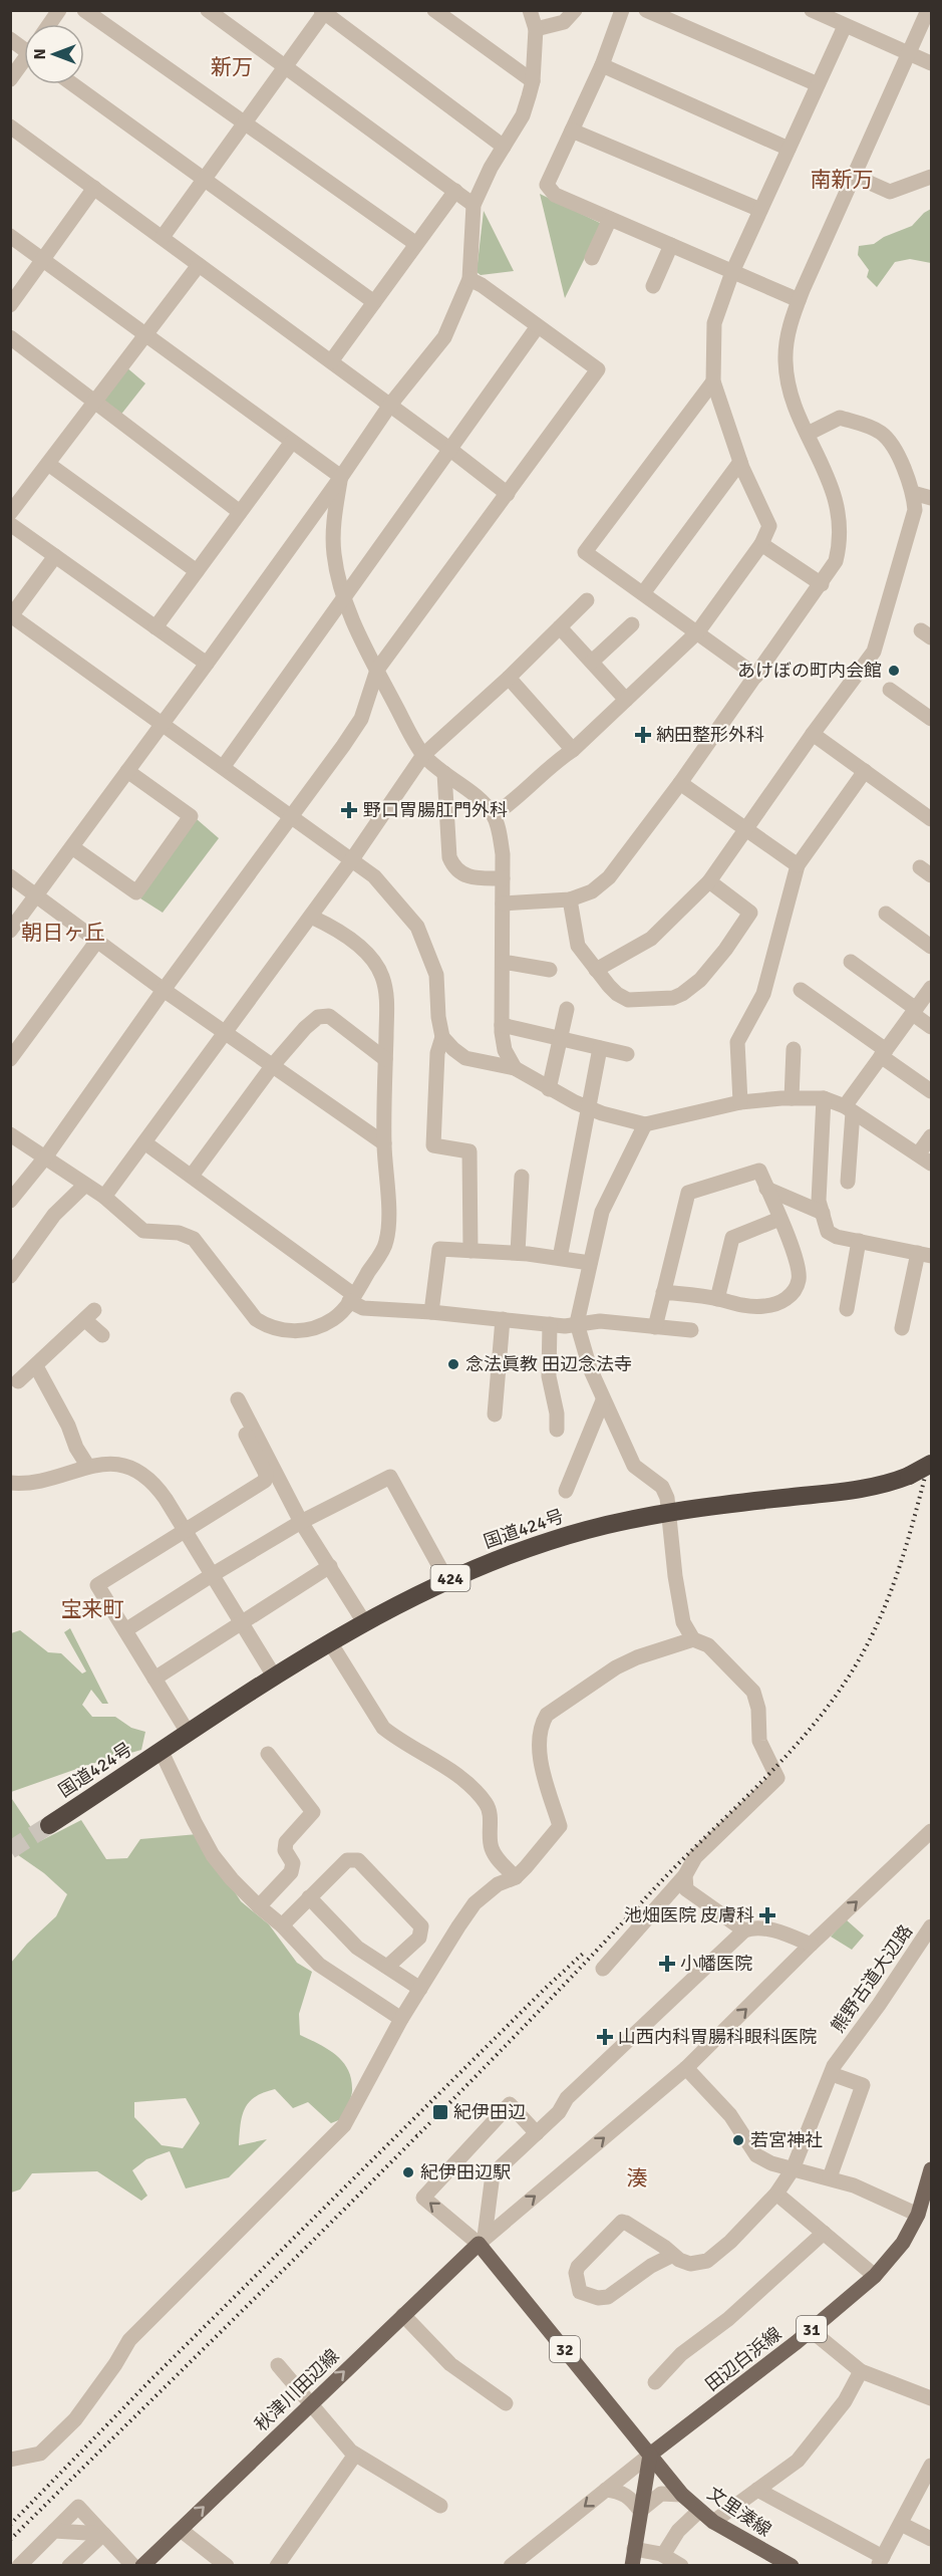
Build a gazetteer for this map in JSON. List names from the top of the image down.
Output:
{
  "streets": {
    "highway": ["国道424号", "424"],
    "main road": [
      "31",
      "32",
      "田辺白浜線",
      "秋津川田辺線",
      "文里湊線"
    ],
    "street": ["熊野古道大辺路"]
  },
  "crossings": [
    ["32", "田辺白浜線"],
    ["32", "秋津川田辺線"],
    ["32", "文里湊線"],
    ["田辺白浜線", "文里湊線"]
  ],
  "one_way": ["秋津川田辺線"],
  "districts": [
    "新万",
    "南新万",
    "朝日ヶ丘",
    "宝来町",
    "湊"
  ],
  "places": {
    "other": [
      "あけぼの町内会館",
      "念法眞教 田辺念法寺",
      "若宮神社",
      "紀伊田辺駅"
    ],
    "health": [
      "納田整形外科",
      "野口胃腸肛門外科",
      "池畑医院 皮膚科",
      "小幡医院",
      "山西内科胃腸科眼科医院"
    ],
    "transit": ["紀伊田辺"]
  },
  "north": "left"
}
